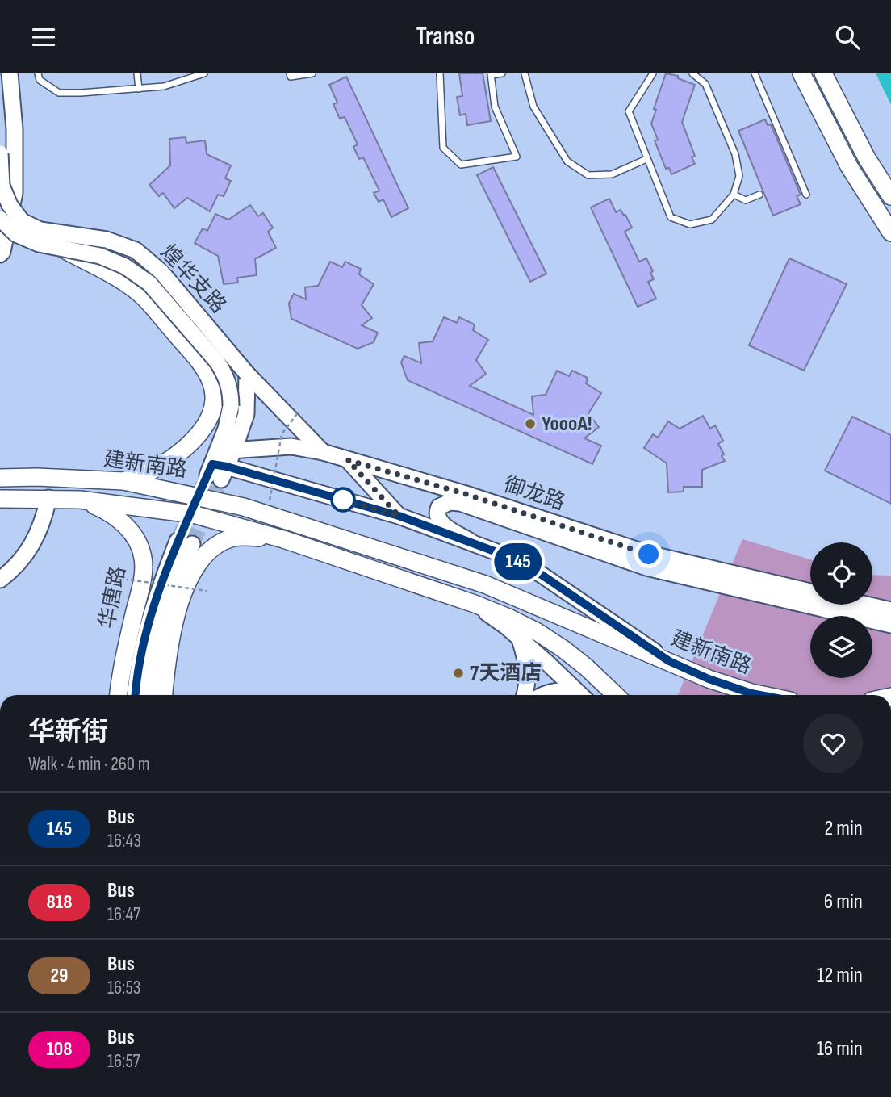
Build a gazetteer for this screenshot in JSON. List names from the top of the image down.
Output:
{
  "streets": {
    "main road": [
      "煌华支路",
      "建新南路",
      "御龙路",
      "华唐路"
    ]
  },
  "crossings": [
    ["煌华支路", "御龙路"],
    ["建新南路", "华唐路"]
  ],
  "places": ["YoooA!", "7天酒店"],
  "lines": ["bus line 145"],
  "page": {
    "header": "Transo",
    "on_map": "145",
    "heading": ["华新街", "Walk · 4 min · 260 m"],
    "list": [
      {
        "mark": "145",
        "name": "Bus",
        "note": "16:43",
        "value": "2 min"
      },
      {
        "mark": "818",
        "name": "Bus",
        "note": "16:47",
        "value": "6 min"
      },
      {
        "mark": "29",
        "name": "Bus",
        "note": "16:53",
        "value": "12 min"
      },
      {
        "mark": "108",
        "name": "Bus",
        "note": "16:57",
        "value": "16 min"
      }
    ]
  }
}
